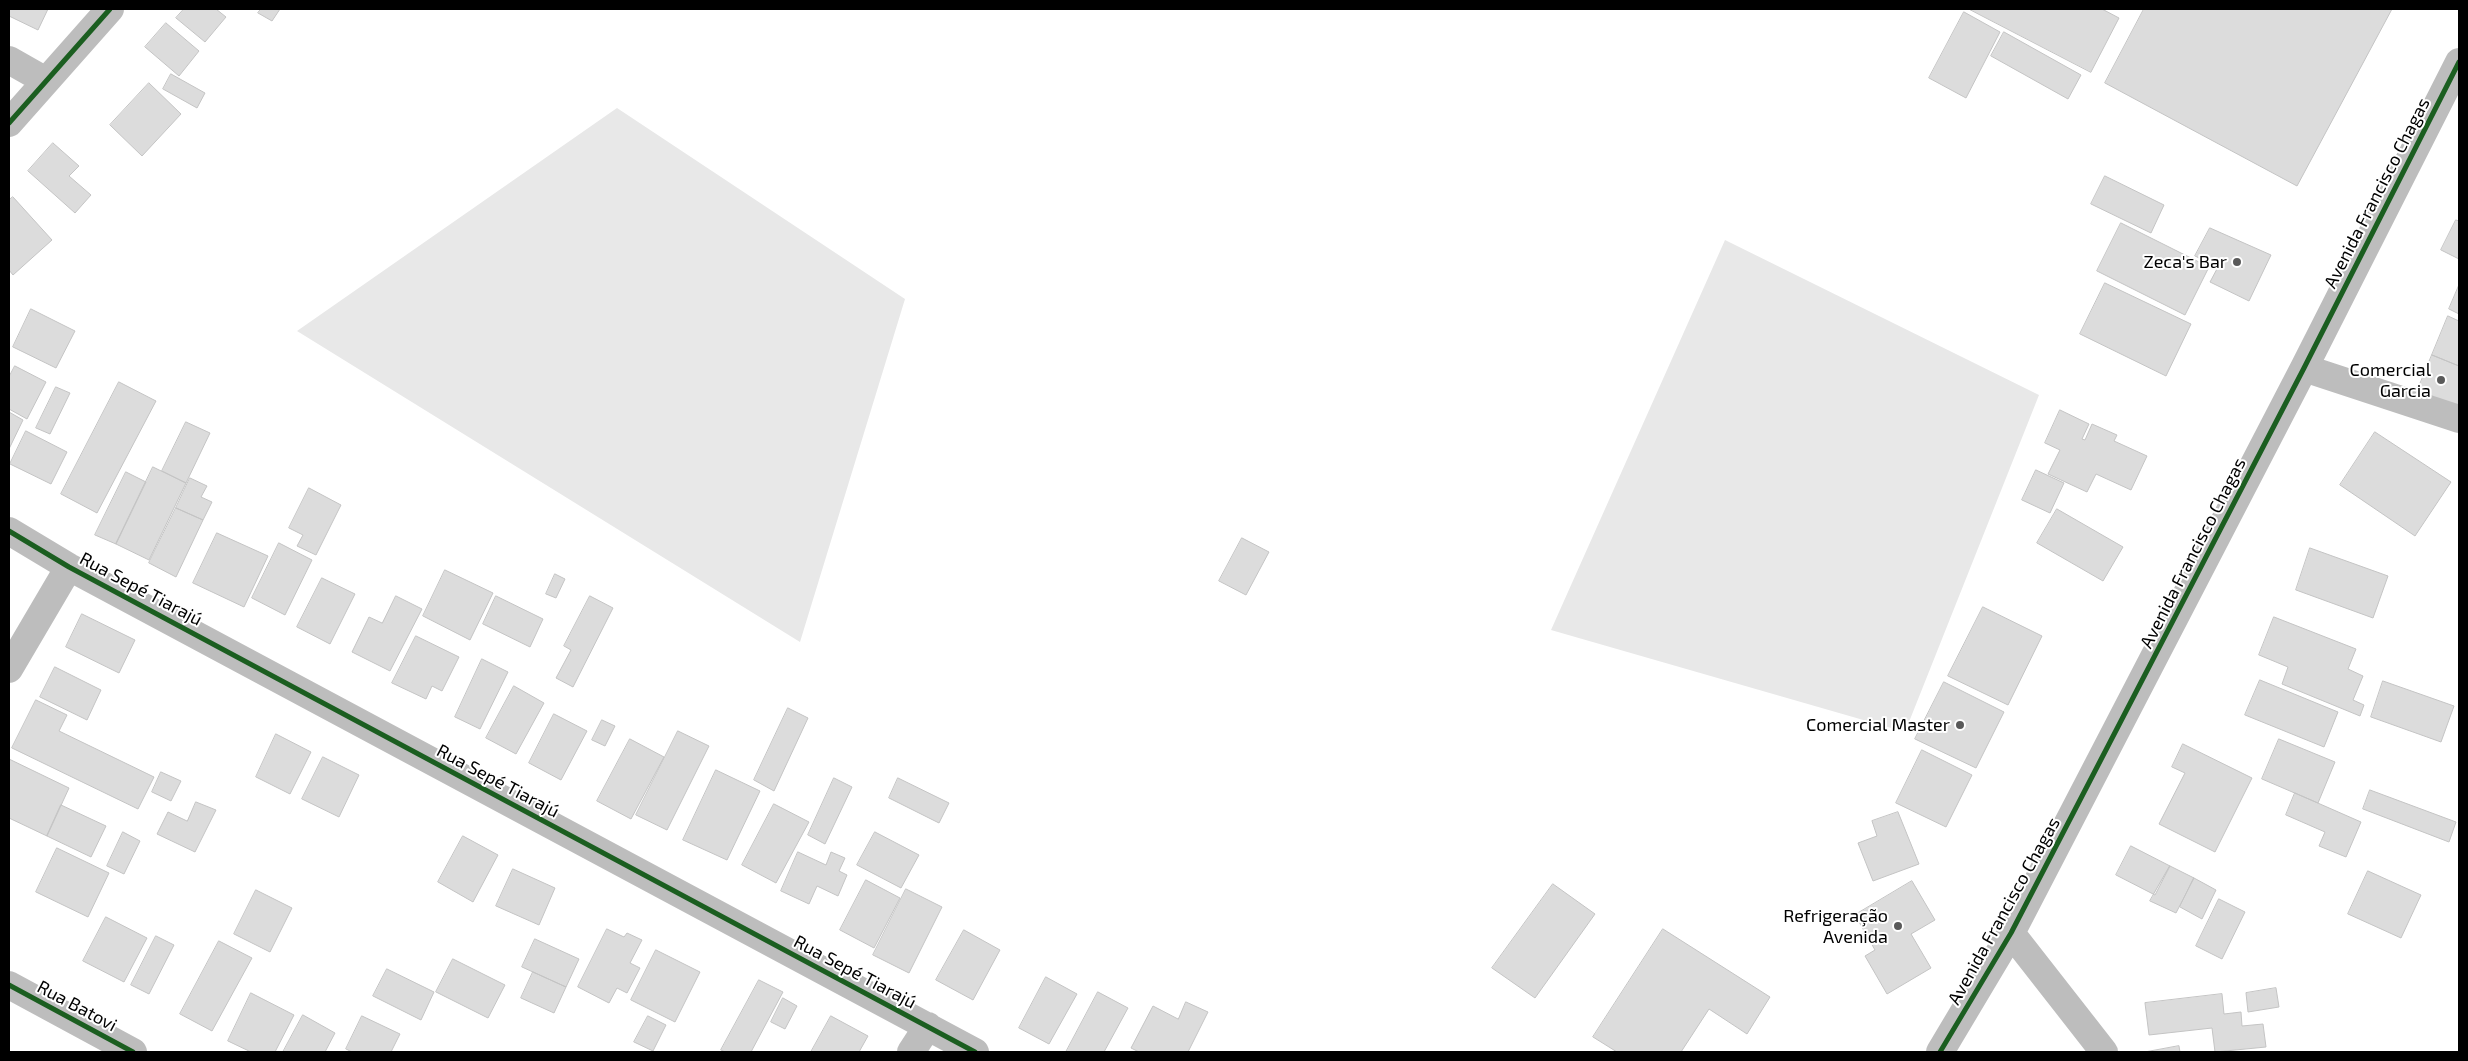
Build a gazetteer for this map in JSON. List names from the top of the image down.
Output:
{
  "streets": {
    "street": ["Avenida Francisco Chagas", "Rua Sepé Tiarajú", "Rua Batovi"]
  },
  "places": [
    "Zeca's Bar",
    "Comercial Garcia",
    "Comercial Master",
    "Refrigeração Avenida"
  ]
}
